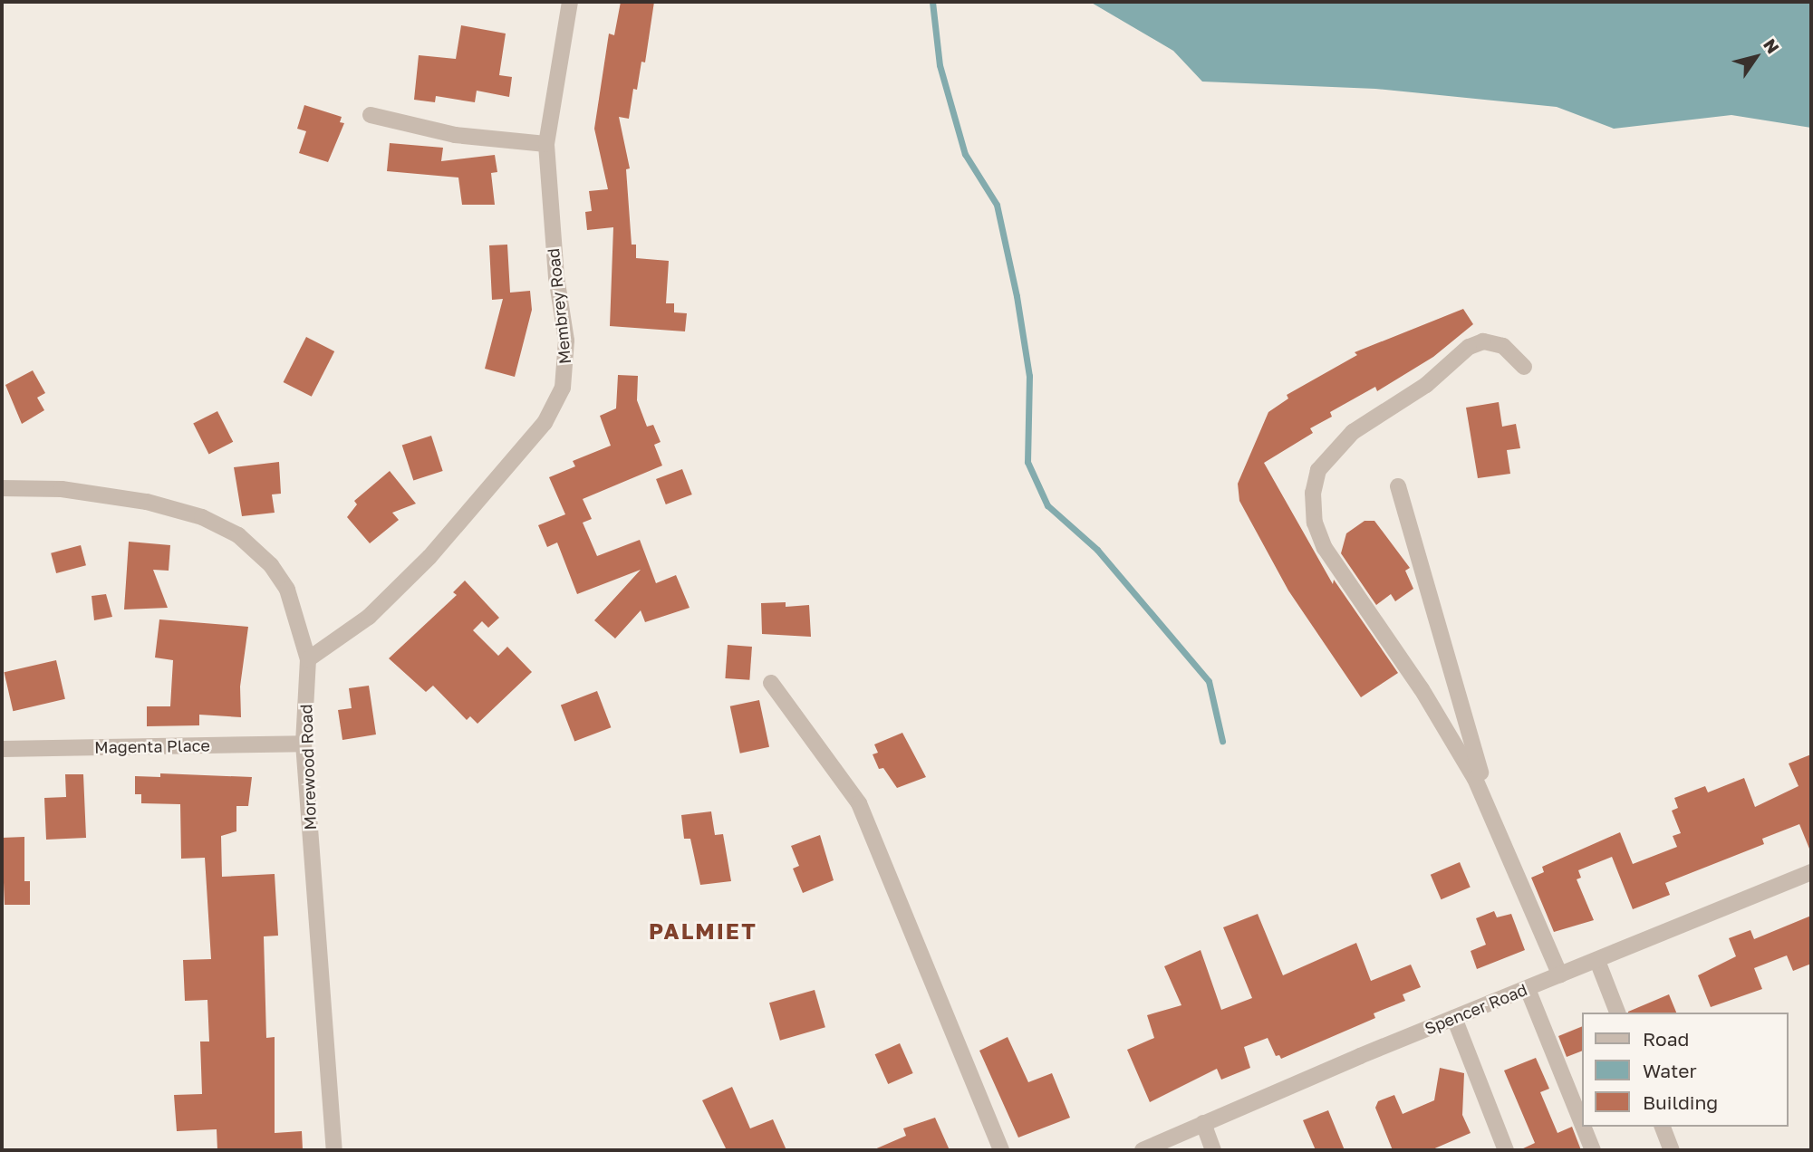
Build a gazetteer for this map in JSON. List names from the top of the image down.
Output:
{
  "streets": {
    "street": [
      "Membrey Road",
      "Magenta Place",
      "Morewood Road",
      "Spencer Road"
    ]
  },
  "crossings": [
    ["Membrey Road", "Morewood Road"],
    ["Magenta Place", "Morewood Road"]
  ],
  "districts": ["PALMIET"],
  "legend": ["Road", "Water", "Building"],
  "north": "top right"
}
